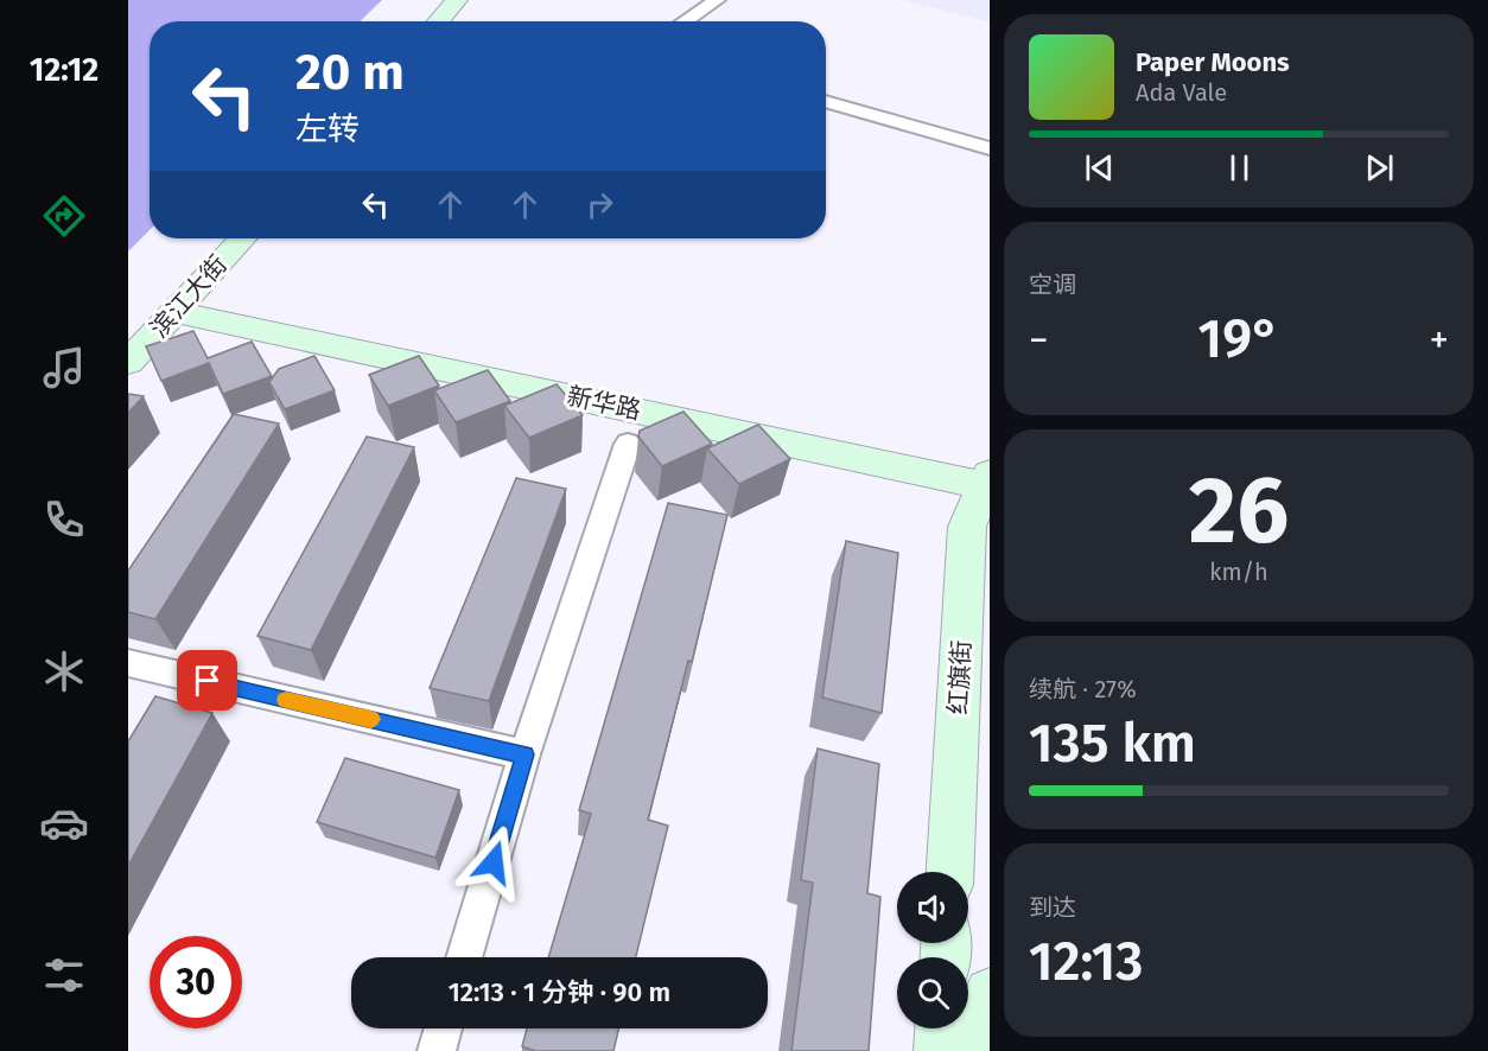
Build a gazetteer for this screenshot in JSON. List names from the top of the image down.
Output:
{
  "streets": {
    "main road": ["滨江大街", "新华路", "红旗街"]
  },
  "crossings": [
    ["滨江大街", "新华路"],
    ["新华路", "红旗街"]
  ],
  "page": {
    "tabs": "12:12",
    "turn": ["20 m", "左转"],
    "song": ["Paper Moons", "Ada Vale"],
    "tile": [
      "空调",
      ["26", "km/h"],
      ["续航 · 27%", "135 km"],
      ["到达", "12:13"]
    ],
    "heat": ["−", "19°", "+"],
    "limit": "30",
    "trip": "12:13 · 1 分钟 · 90 m"
  }
}
